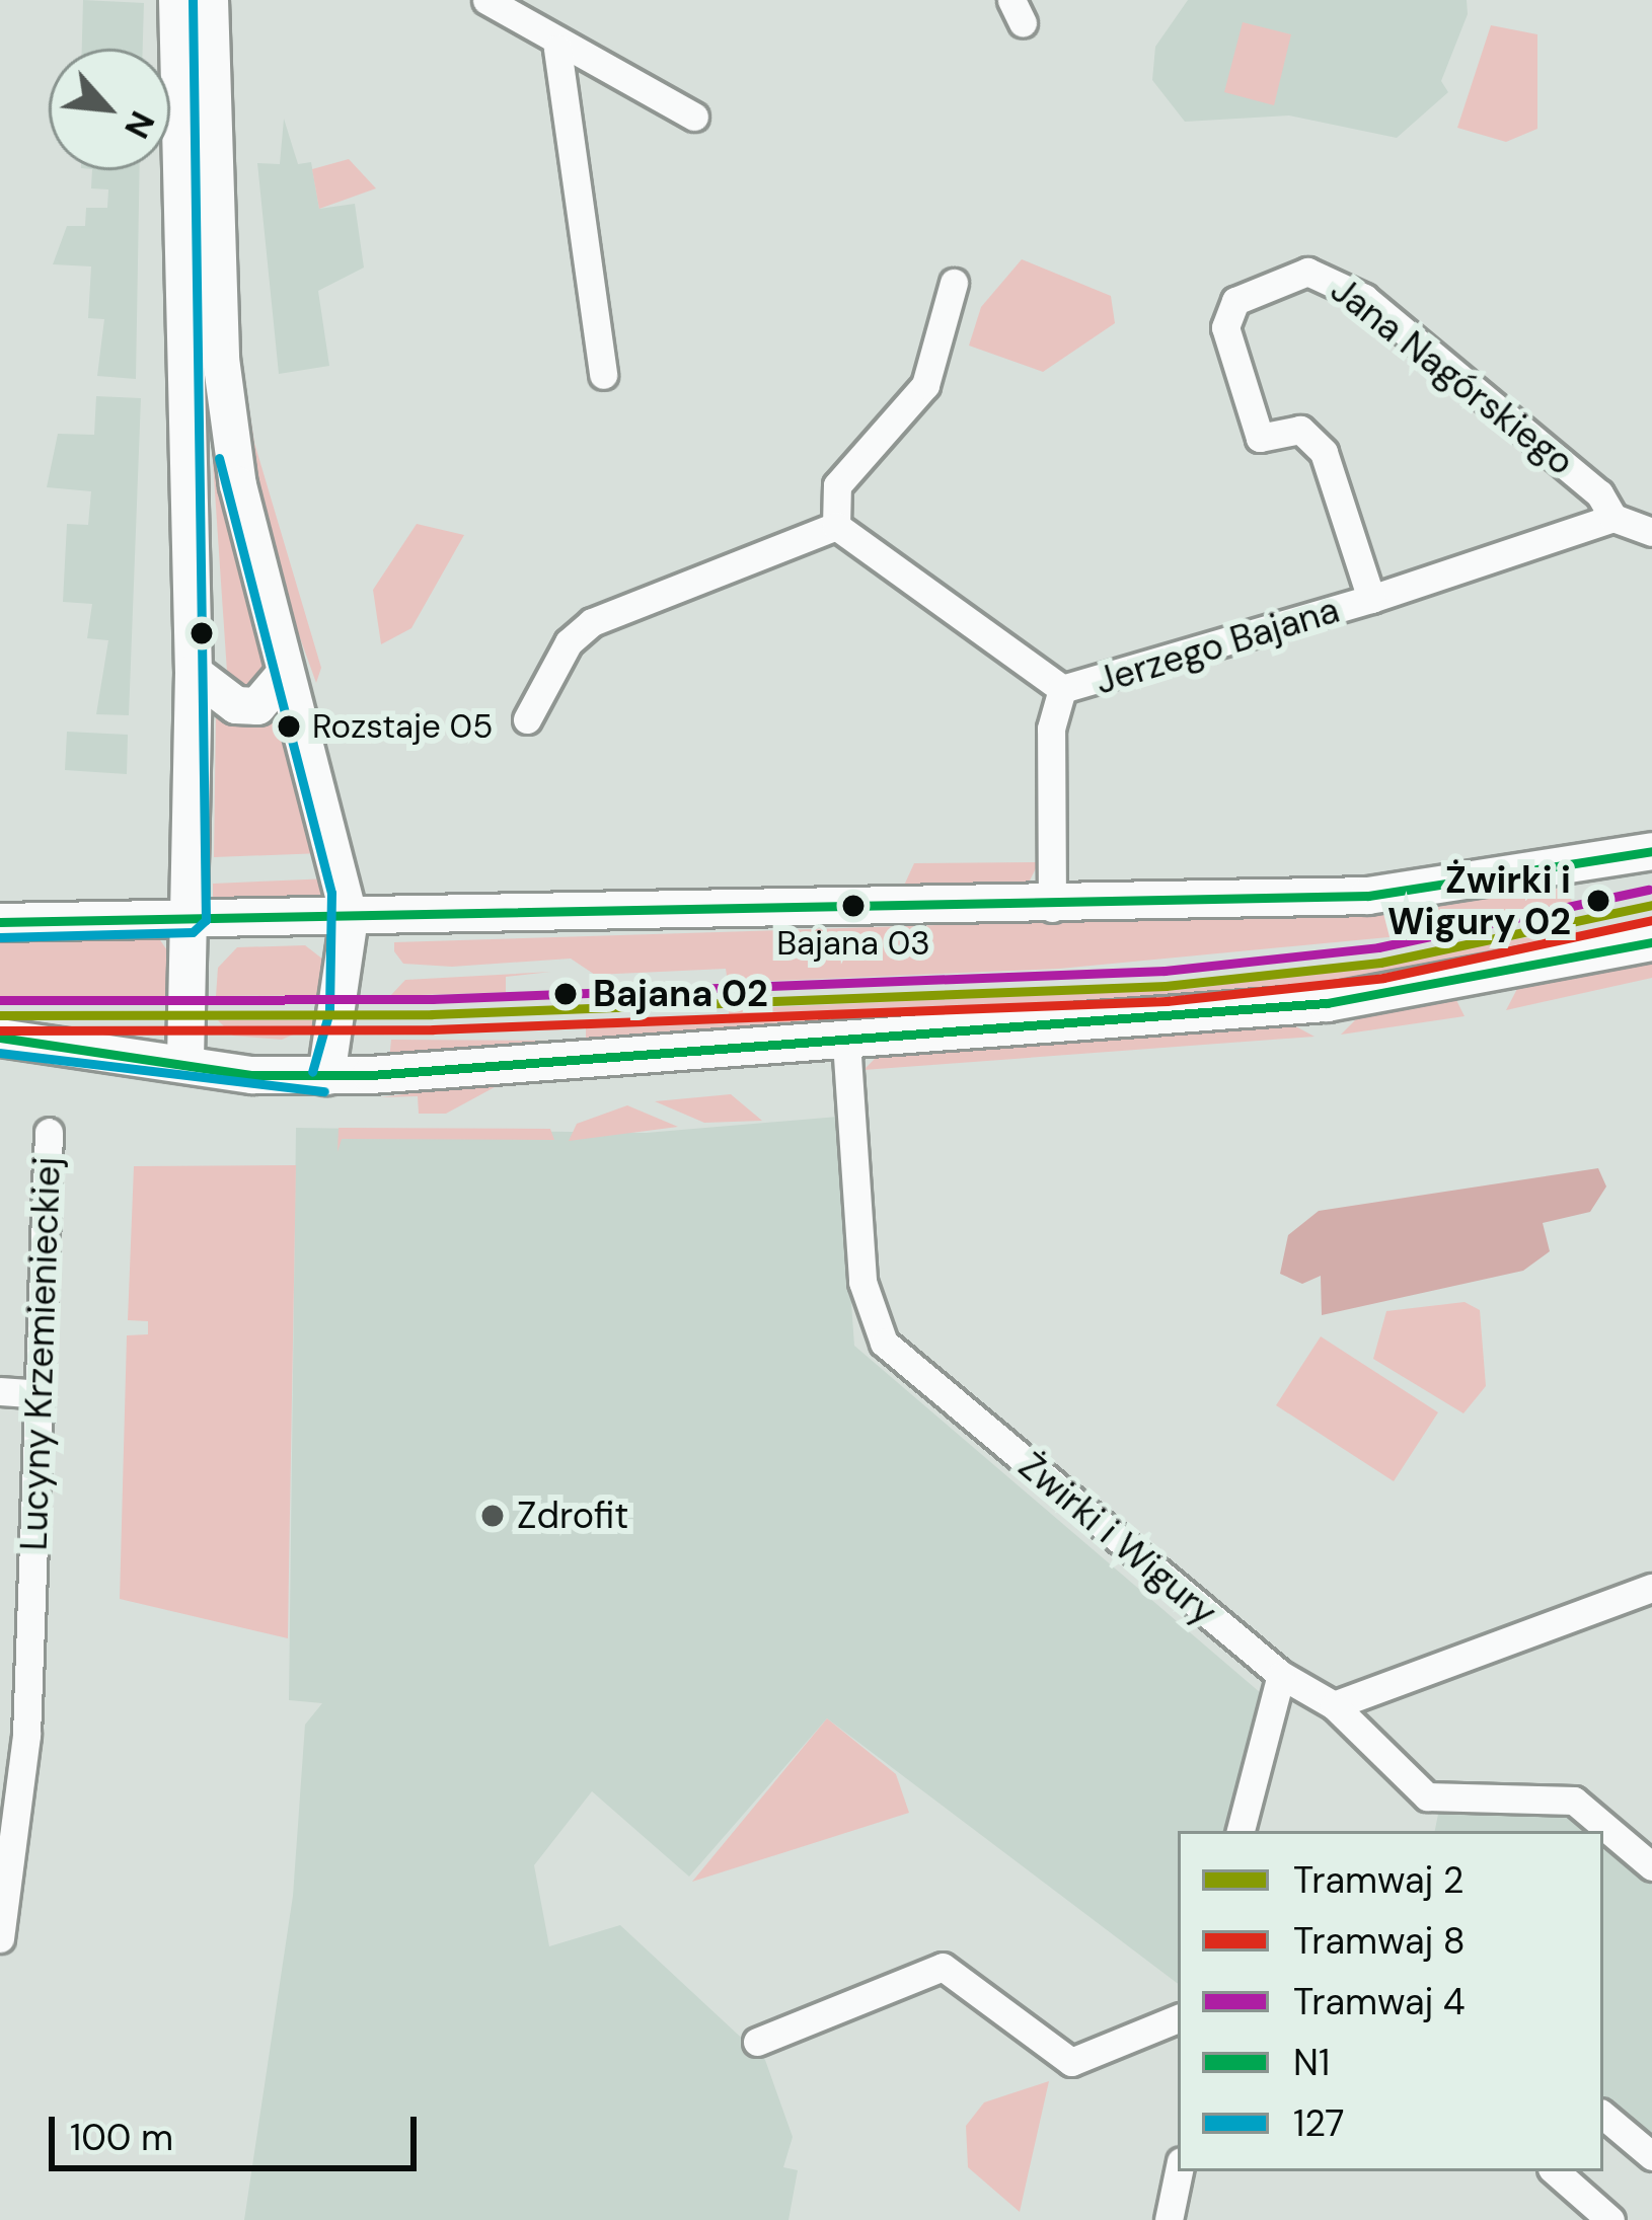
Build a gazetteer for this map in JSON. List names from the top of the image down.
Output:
{
  "streets": {
    "street": [
      "Jana Nagórskiego",
      "Jerzego Bajana",
      "Lucyny Krzemienieckiej",
      "Żwirki i Wigury"
    ]
  },
  "crossings": [
    ["Jana Nagórskiego", "Jerzego Bajana"]
  ],
  "places": [
    "Rozstaje 05",
    "Żwirki i Wigury 02",
    "Bajana 03",
    "Bajana 02",
    "Zdrofit"
  ],
  "lines": [
    "transit line 127",
    "transit line N1",
    "tram line 4",
    "tram line 2",
    "tram line 8"
  ],
  "legend": [
    "Tramwaj 2",
    "Tramwaj 8",
    "Tramwaj 4",
    "N1",
    "127"
  ],
  "scale_bar": "100 m",
  "north": "bottom right"
}
